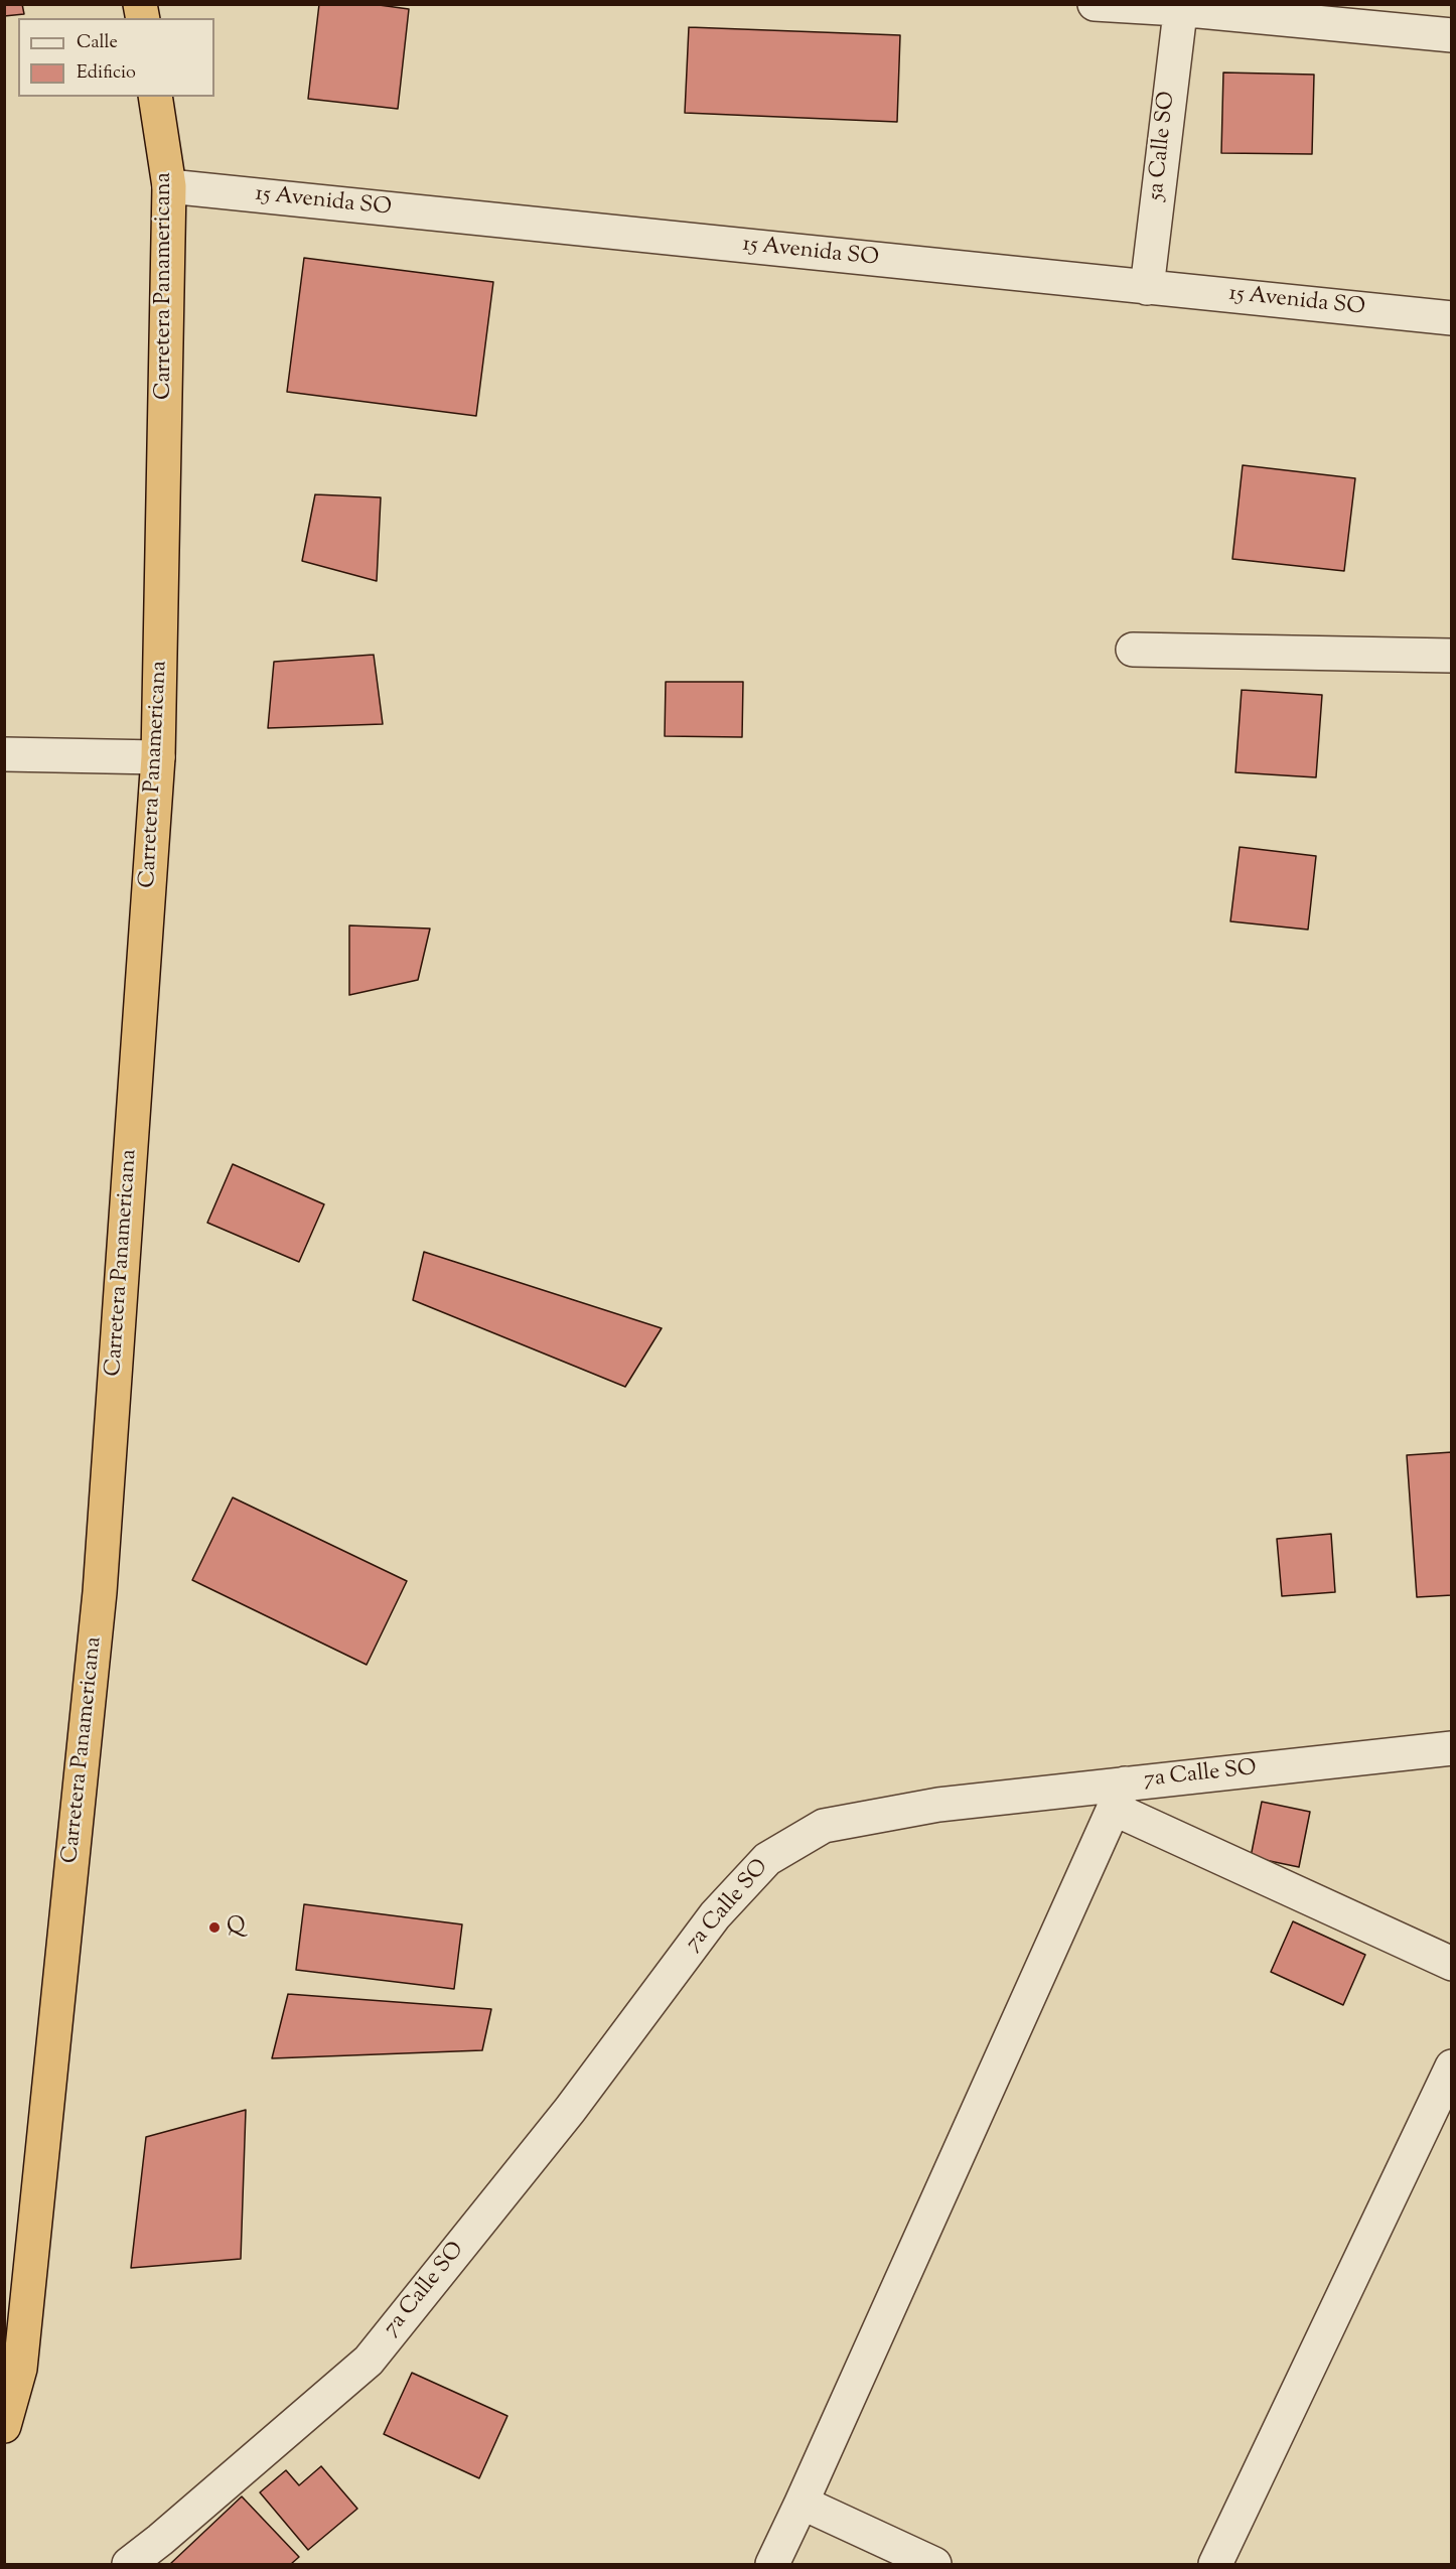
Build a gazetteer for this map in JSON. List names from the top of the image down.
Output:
{
  "streets": {
    "highway": ["Carretera Panamericana"],
    "street": ["5a Calle SO", "15 Avenida SO", "7a Calle SO"]
  },
  "crossings": [
    ["5a Calle SO", "15 Avenida SO"],
    ["15 Avenida SO", "Carretera Panamericana"]
  ],
  "places": ["Q"],
  "legend": ["Calle", "Edificio"]
}
